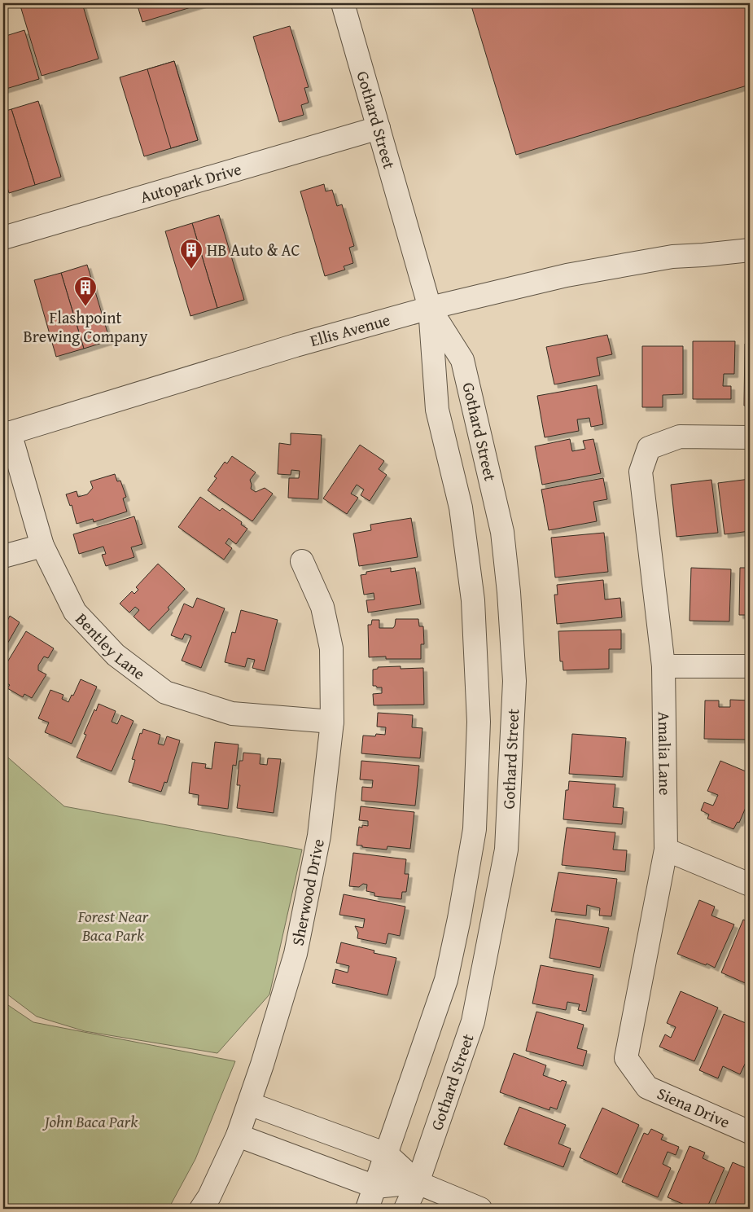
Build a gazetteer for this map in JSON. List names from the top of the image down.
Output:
{
  "streets": {
    "street": [
      "Gothard Street",
      "Autopark Drive",
      "Ellis Avenue",
      "Bentley Lane",
      "Amalia Lane",
      "Sherwood Drive",
      "Siena Drive"
    ]
  },
  "crossings": [
    ["Gothard Street", "Autopark Drive"],
    ["Gothard Street", "Ellis Avenue"],
    ["Ellis Avenue", "Bentley Lane"],
    ["Bentley Lane", "Sherwood Drive"],
    ["Amalia Lane", "Siena Drive"]
  ],
  "parks": ["Forest Near Baca Park", "John Baca Park"],
  "places": {
    "building": ["HB Auto & AC", "Flashpoint Brewing Company"]
  }
}
